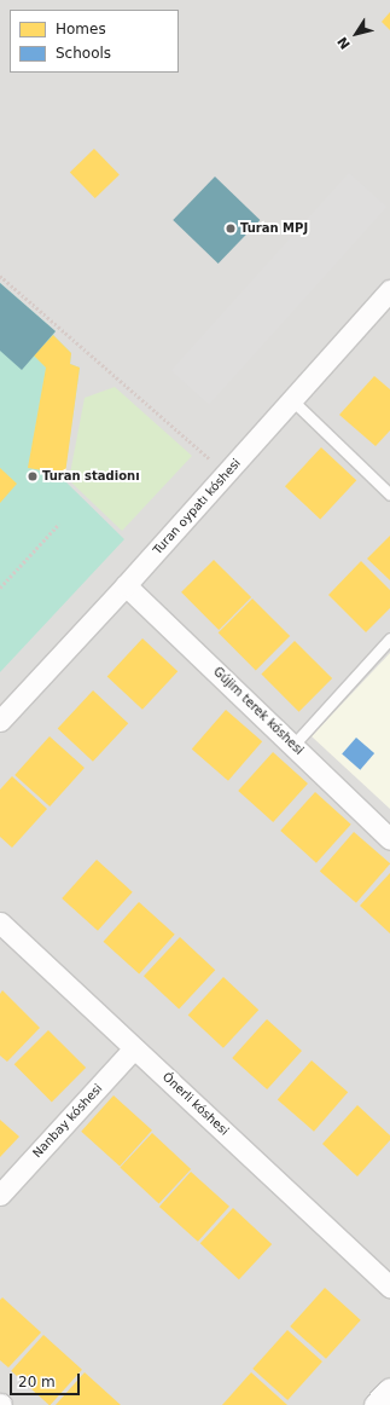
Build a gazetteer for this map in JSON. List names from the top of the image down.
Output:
{
  "streets": {
    "street": [
      "Turan oypatı kóshesi",
      "Gújim terek kóshesi",
      "Ónerli kóshesi",
      "Nanbay kóshesi"
    ]
  },
  "crossings": [
    ["Turan oypatı kóshesi", "Gújim terek kóshesi"],
    ["Ónerli kóshesi", "Nanbay kóshesi"]
  ],
  "places": ["Turan MPJ", "Turan stadionı"],
  "legend": ["Homes", "Schools"],
  "scale_bar": "20 m",
  "north": "bottom left"
}
